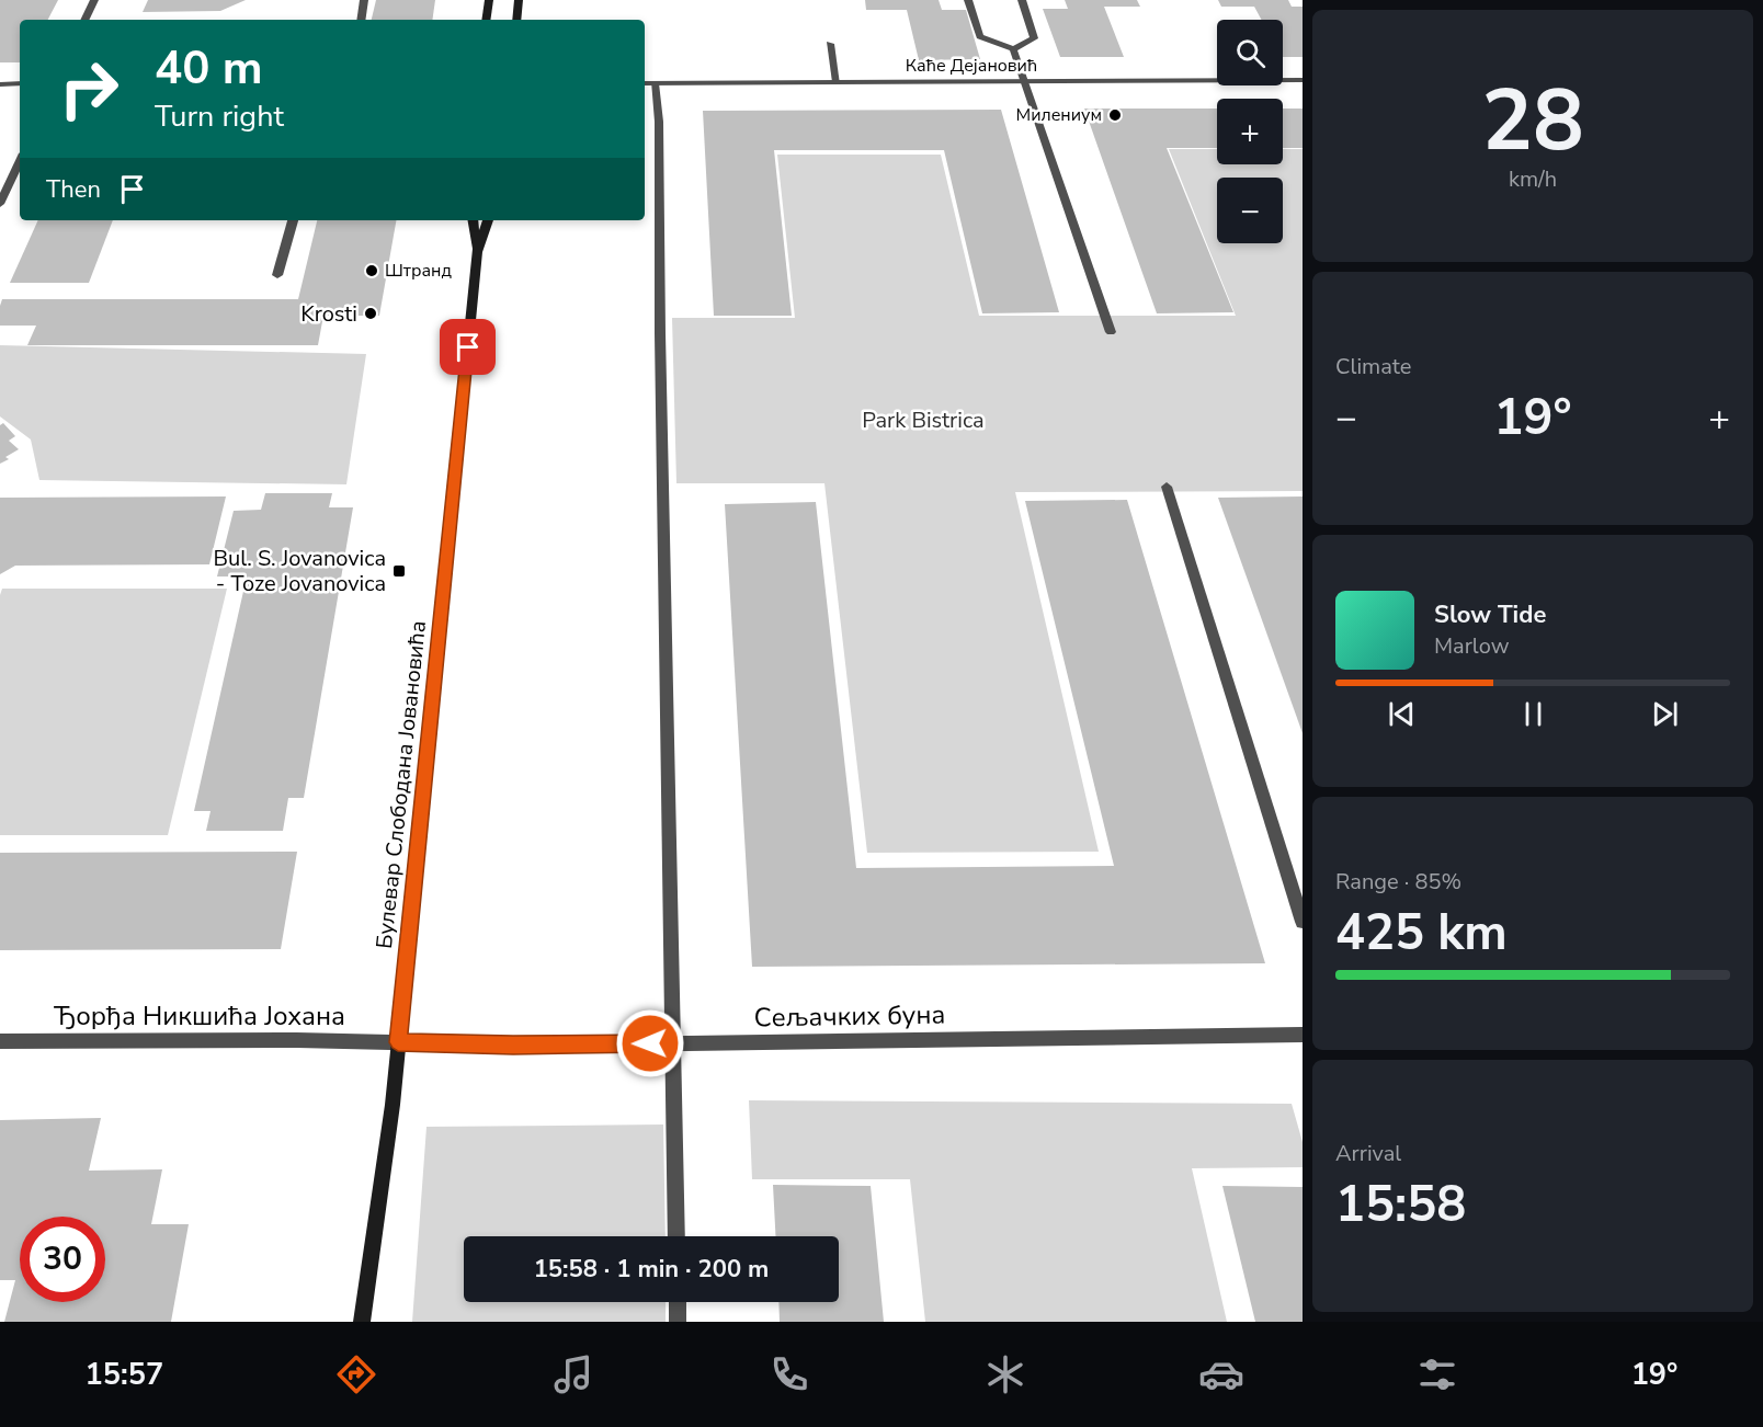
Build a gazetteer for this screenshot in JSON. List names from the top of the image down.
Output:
{
  "streets": {
    "street": [
      "Каће Дејановић",
      "Булевар Слободана Јовановића",
      "Ђорђа Никшића Јохана",
      "Сељачких буна"
    ]
  },
  "crossings": [
    ["Булевар Слободана Јовановића", "Ђорђа Никшића Јохана"],
    ["Булевар Слободана Јовановића", "Сељачких буна"],
    ["Ђорђа Никшића Јохана", "Сељачких буна"]
  ],
  "parks": ["Park Bistrica"],
  "places": {
    "other": ["Милениум", "Штранд", "Krosti"],
    "transit": ["Bul. S. Jovanovica - Toze Jovanovica"]
  },
  "page": {
    "tile": [
      ["28", "km/h"],
      "Climate",
      ["Range · 85%", "425 km"],
      ["Arrival", "15:58"]
    ],
    "map_buttons": ["+", "−"],
    "turn": ["40 m", "Turn right"],
    "then": "Then",
    "heat": ["−", "19°", "+"],
    "song": ["Slow Tide", "Marlow"],
    "limit": "30",
    "trip": "15:58 · 1 min · 200 m",
    "tabs": ["15:57", "19°"]
  }
}
